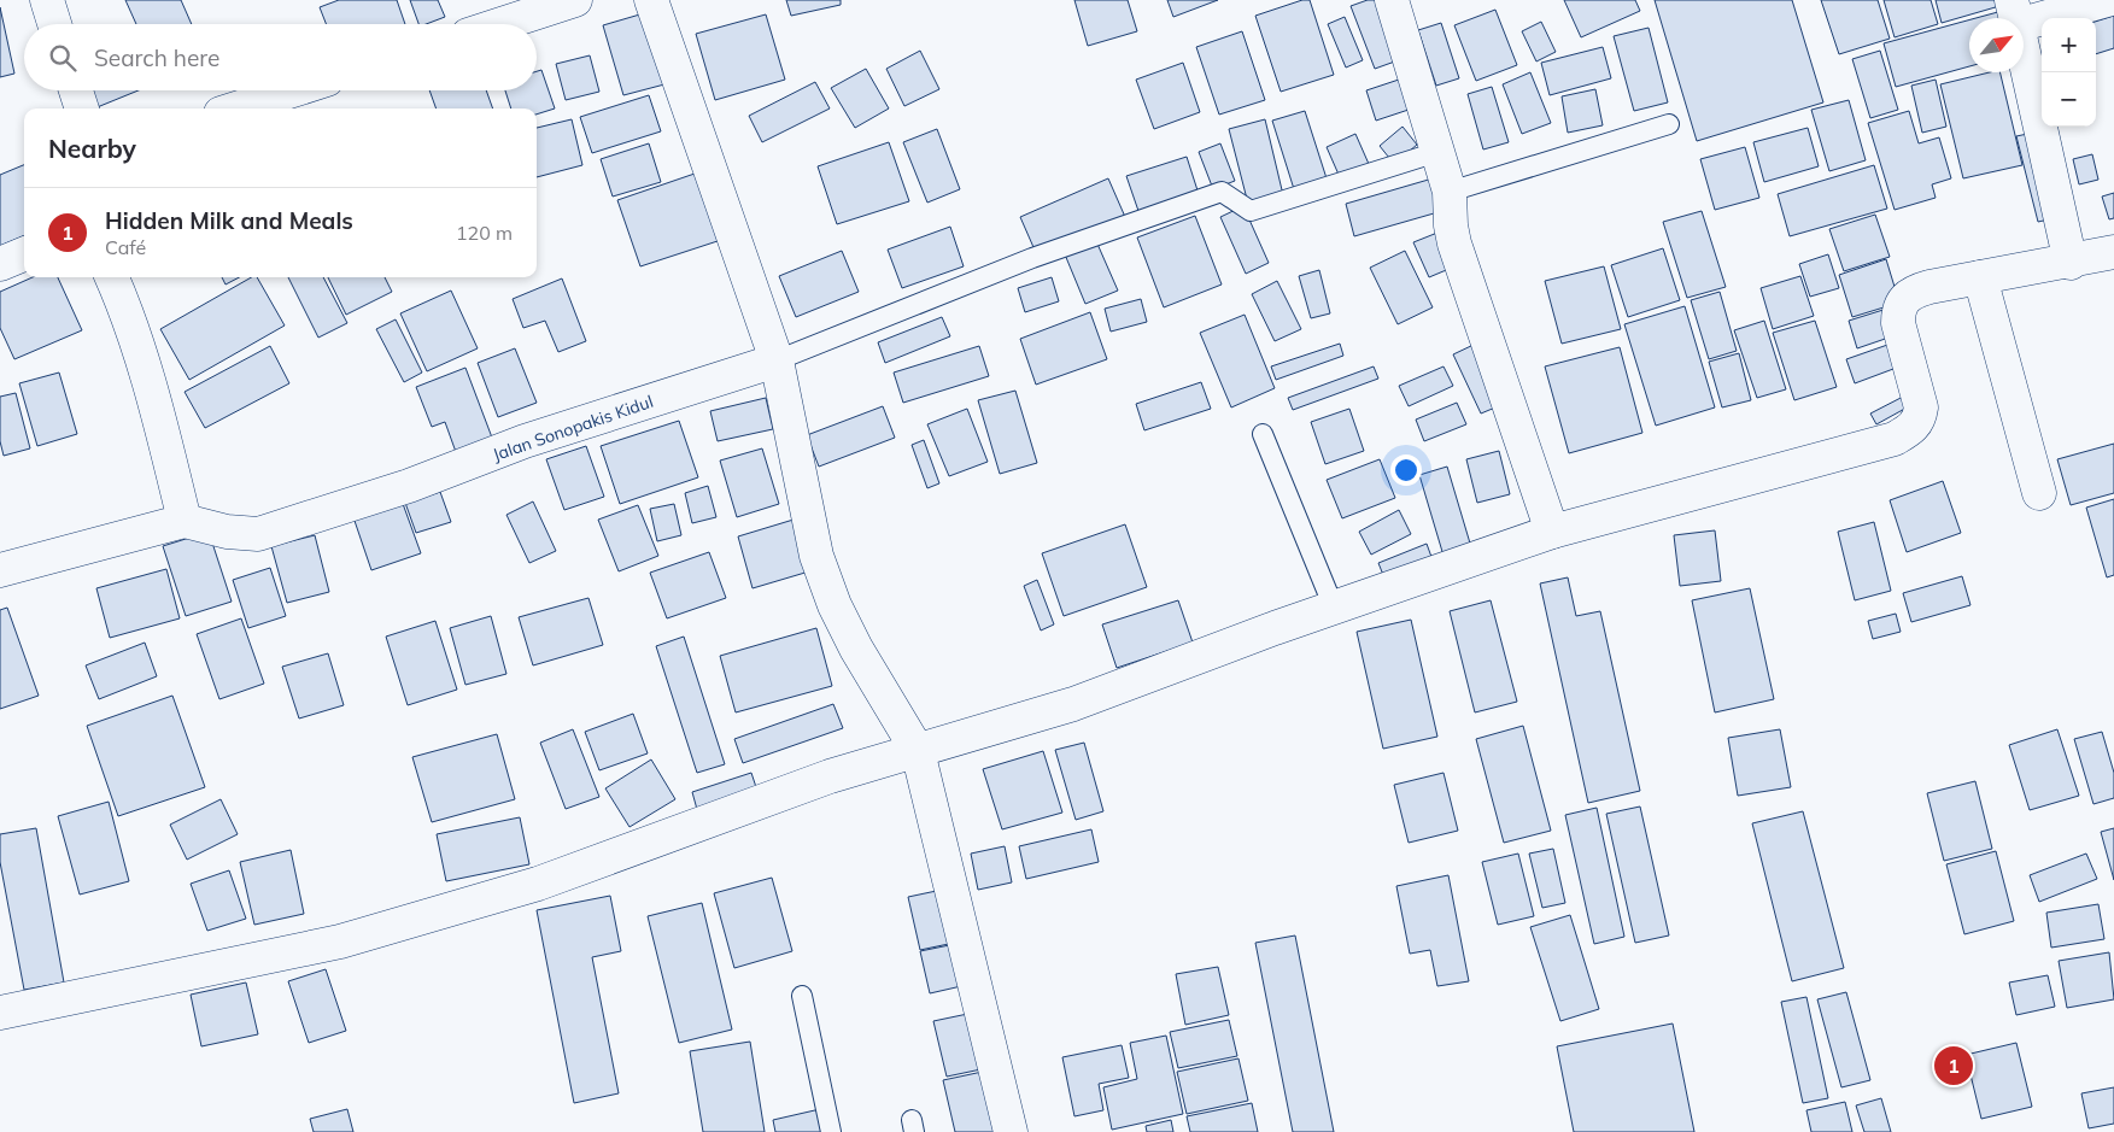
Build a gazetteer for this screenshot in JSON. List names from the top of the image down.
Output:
{
  "streets": {
    "street": ["Jalan Sonopakis Kidul"]
  },
  "north": "top right",
  "page": {
    "map_buttons": ["+", "−"],
    "search": "Search here",
    "heading": "Nearby",
    "list": [
      {
        "mark": "1",
        "name": "Hidden Milk and Meals",
        "note": "Café",
        "value": "120 m"
      }
    ],
    "pins": "1"
  }
}
